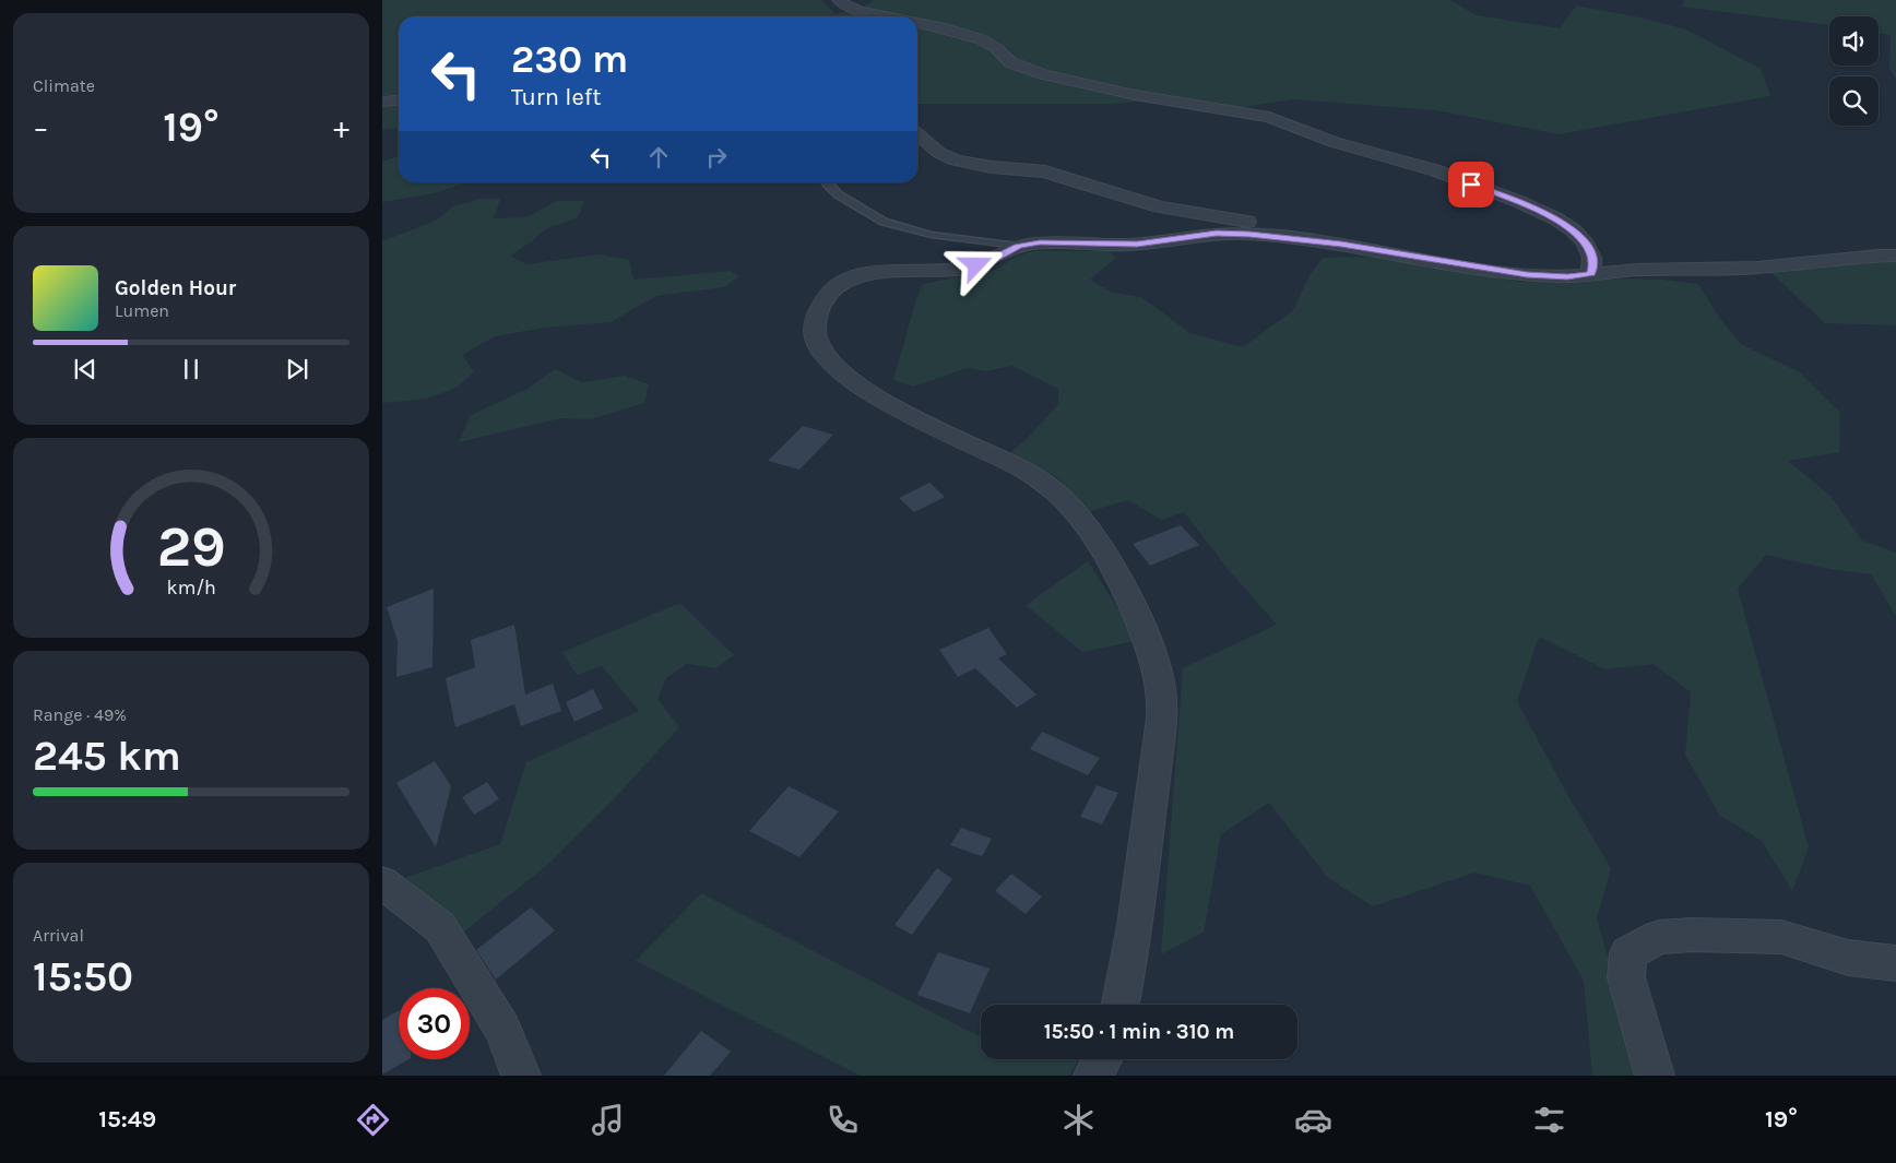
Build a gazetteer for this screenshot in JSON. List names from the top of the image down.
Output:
{
  "page": {
    "tile": [
      "Climate",
      ["Range · 49%", "245 km"],
      ["Arrival", "15:50"]
    ],
    "turn": ["230 m", "Turn left"],
    "heat": ["−", "19°", "+"],
    "song": ["Golden Hour", "Lumen"],
    "limit": "30",
    "trip": "15:50 · 1 min · 310 m",
    "tabs": ["15:49", "19°"],
    "gauge": ["29", "km/h"]
  }
}
